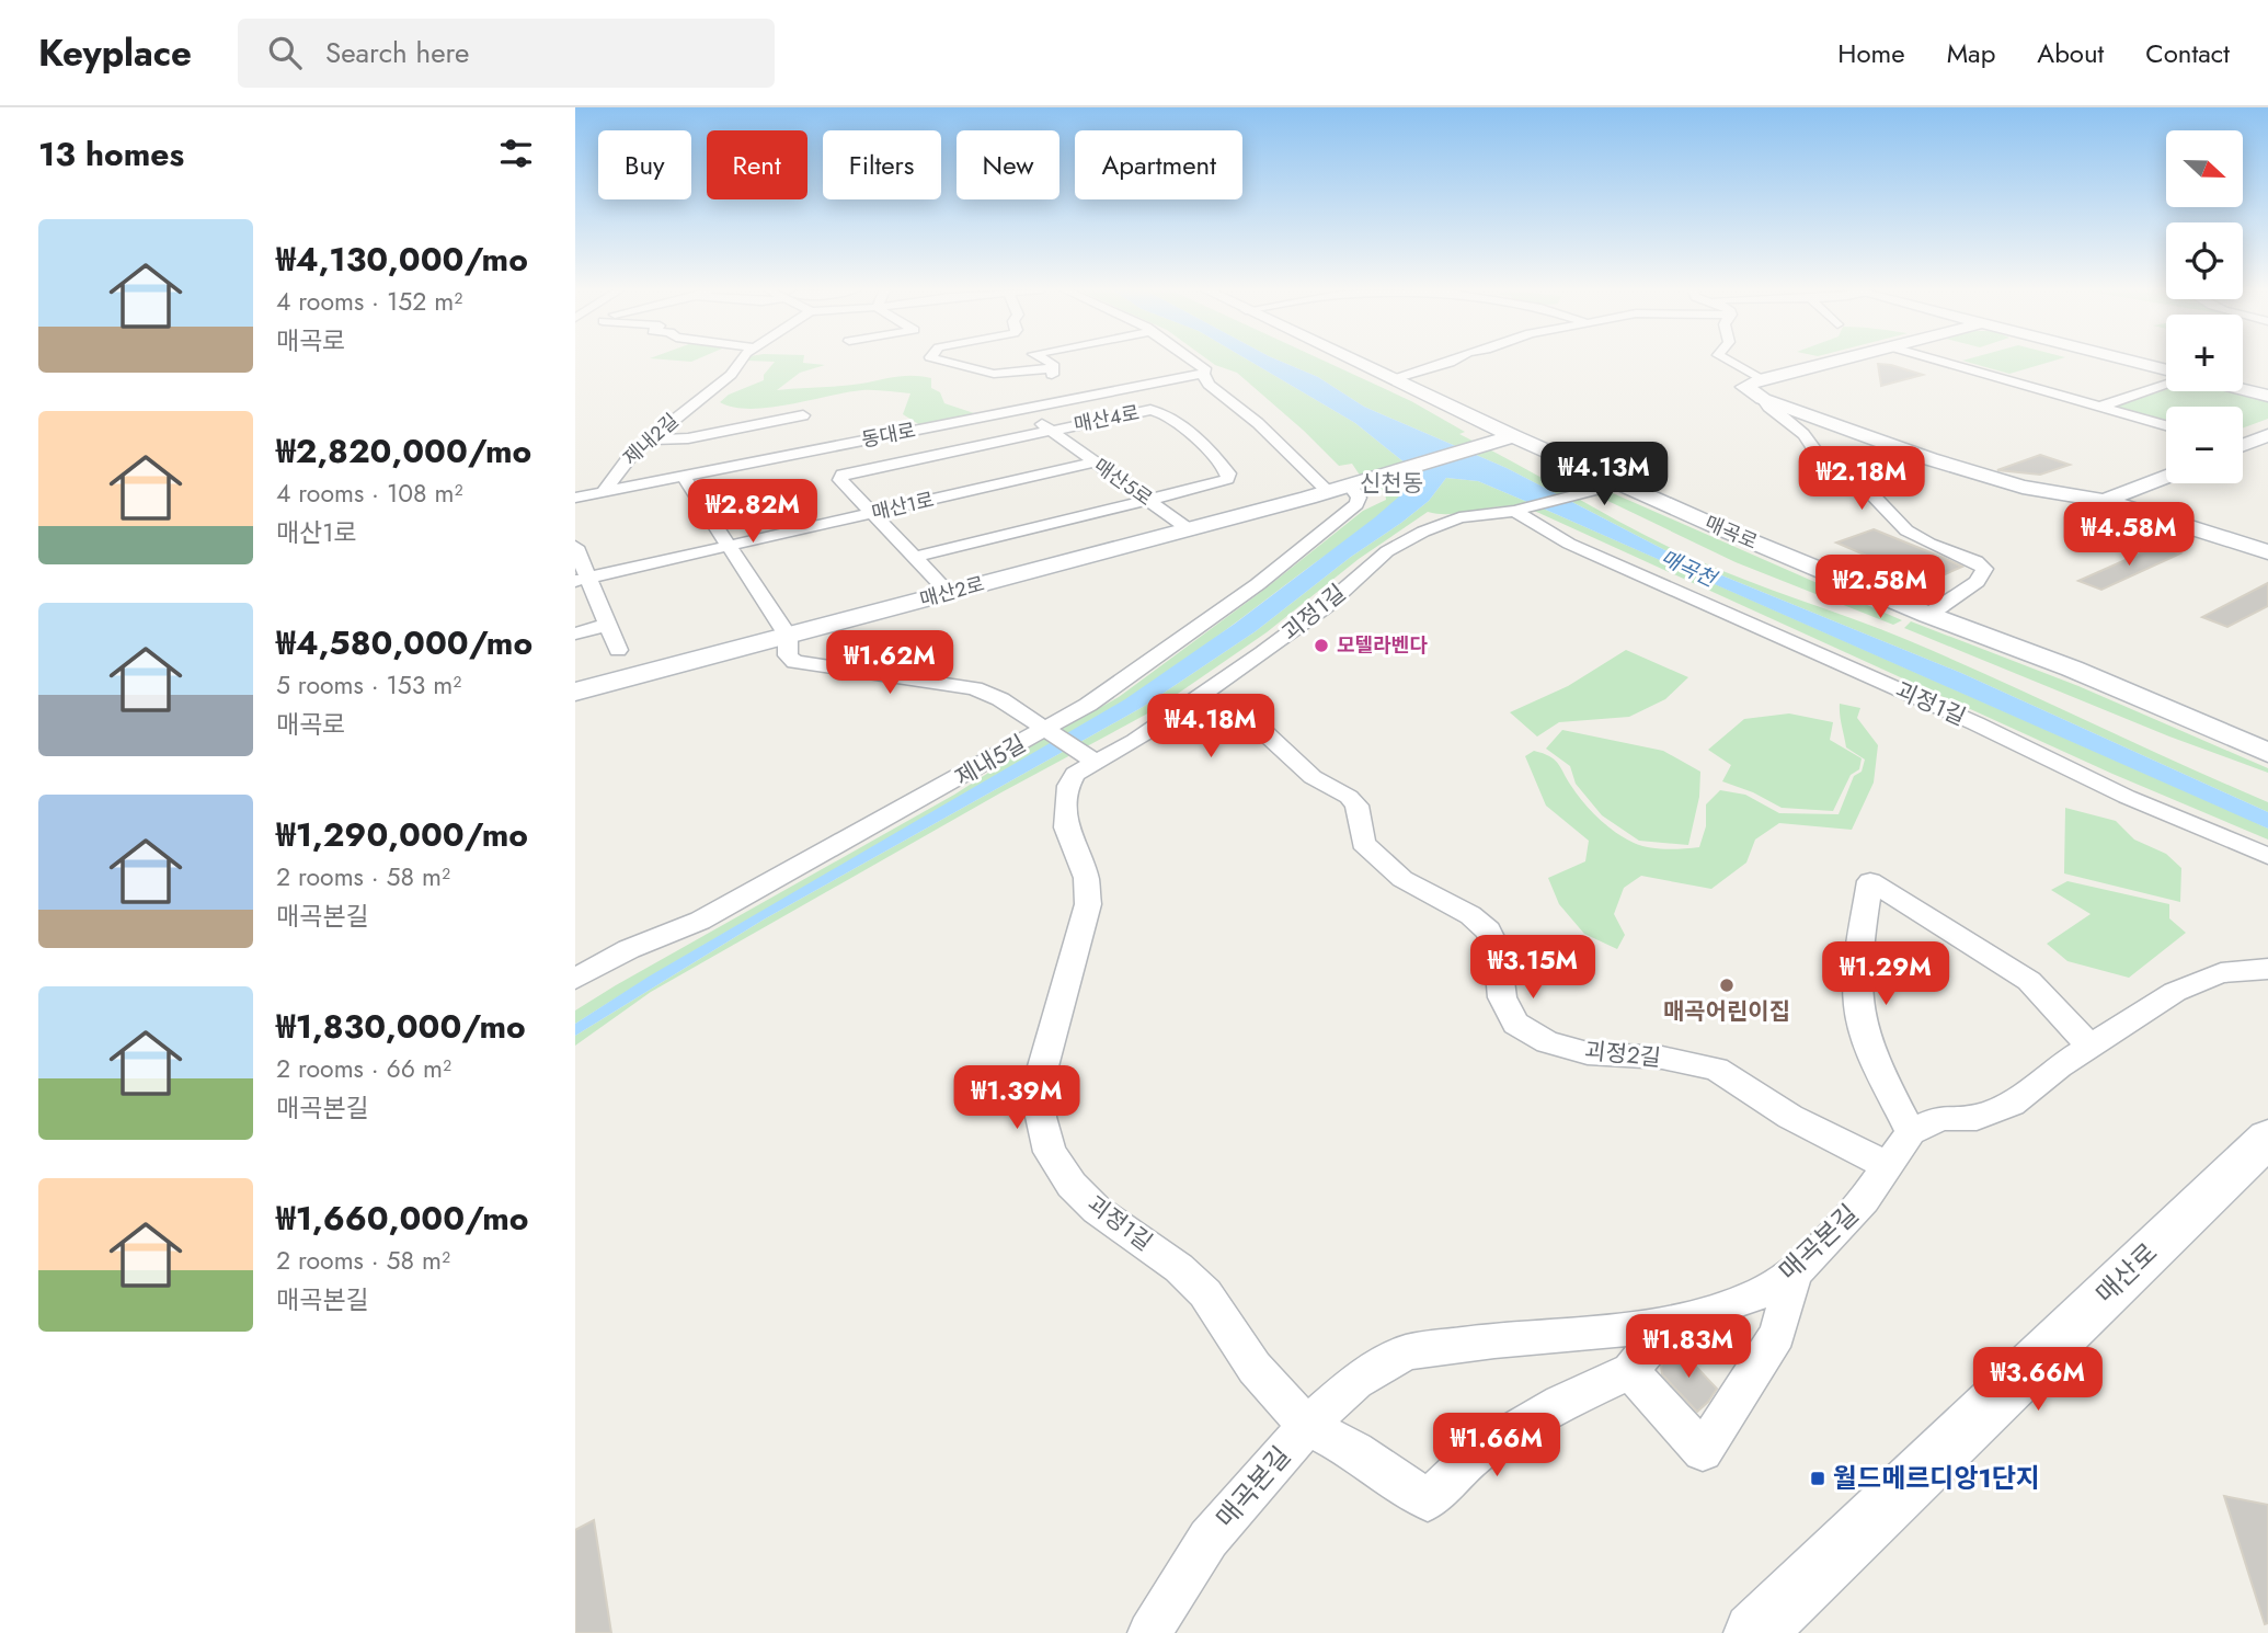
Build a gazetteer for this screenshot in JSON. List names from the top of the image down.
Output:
{
  "streets": {
    "street": [
      "매산4로",
      "동대로",
      "제내2길",
      "매산5로",
      "매산1로",
      "매곡로",
      "매산2로",
      "괴정1길",
      "제내5길",
      "괴정2길",
      "매곡본길",
      "매산로"
    ]
  },
  "crossings": [
    ["매산4로", "매산5로"],
    ["매산4로", "매산1로"],
    ["매산4로", "매산2로"],
    ["동대로", "제내2길"],
    ["동대로", "매산5로"],
    ["매산5로", "매산1로"],
    ["매산5로", "매산2로"],
    ["매곡로", "매산2로"],
    ["매산2로", "제내5길"],
    ["괴정1길", "매곡본길"],
    ["괴정2길", "매곡본길"]
  ],
  "districts": ["신천동"],
  "water": ["매곡천"],
  "places": {
    "other": ["모텔라벤다", "매곡어린이집"],
    "transit": ["월드메르디앙1단지"]
  },
  "north": "right",
  "page": {
    "header": "Keyplace",
    "search": "Search here",
    "nav": [
      "Home",
      "Map",
      "About",
      "Contact"
    ],
    "heading": "13 homes",
    "map_buttons": ["+", "−"],
    "chip": [
      "Buy",
      "Rent",
      "Filters",
      "New",
      "Apartment"
    ],
    "list": [
      {
        "name": "₩4,130,000/mo",
        "note": "4 rooms · 152 m² · 매곡로"
      },
      {
        "name": "₩2,820,000/mo",
        "note": "4 rooms · 108 m² · 매산1로"
      },
      {
        "name": "₩4,580,000/mo",
        "note": "5 rooms · 153 m² · 매곡로"
      },
      {
        "name": "₩1,290,000/mo",
        "note": "2 rooms · 58 m² · 매곡본길"
      },
      {
        "name": "₩1,830,000/mo",
        "note": "2 rooms · 66 m² · 매곡본길"
      },
      {
        "name": "₩1,660,000/mo",
        "note": "2 rooms · 58 m² · 매곡본길"
      }
    ],
    "price": [
      "₩4.13M",
      "₩2.18M",
      "₩2.82M",
      "₩4.58M",
      "₩2.58M",
      "₩1.62M",
      "₩4.18M",
      "₩3.15M",
      "₩1.29M",
      "₩1.39M",
      "₩1.83M",
      "₩3.66M",
      "₩1.66M"
    ]
  }
}
